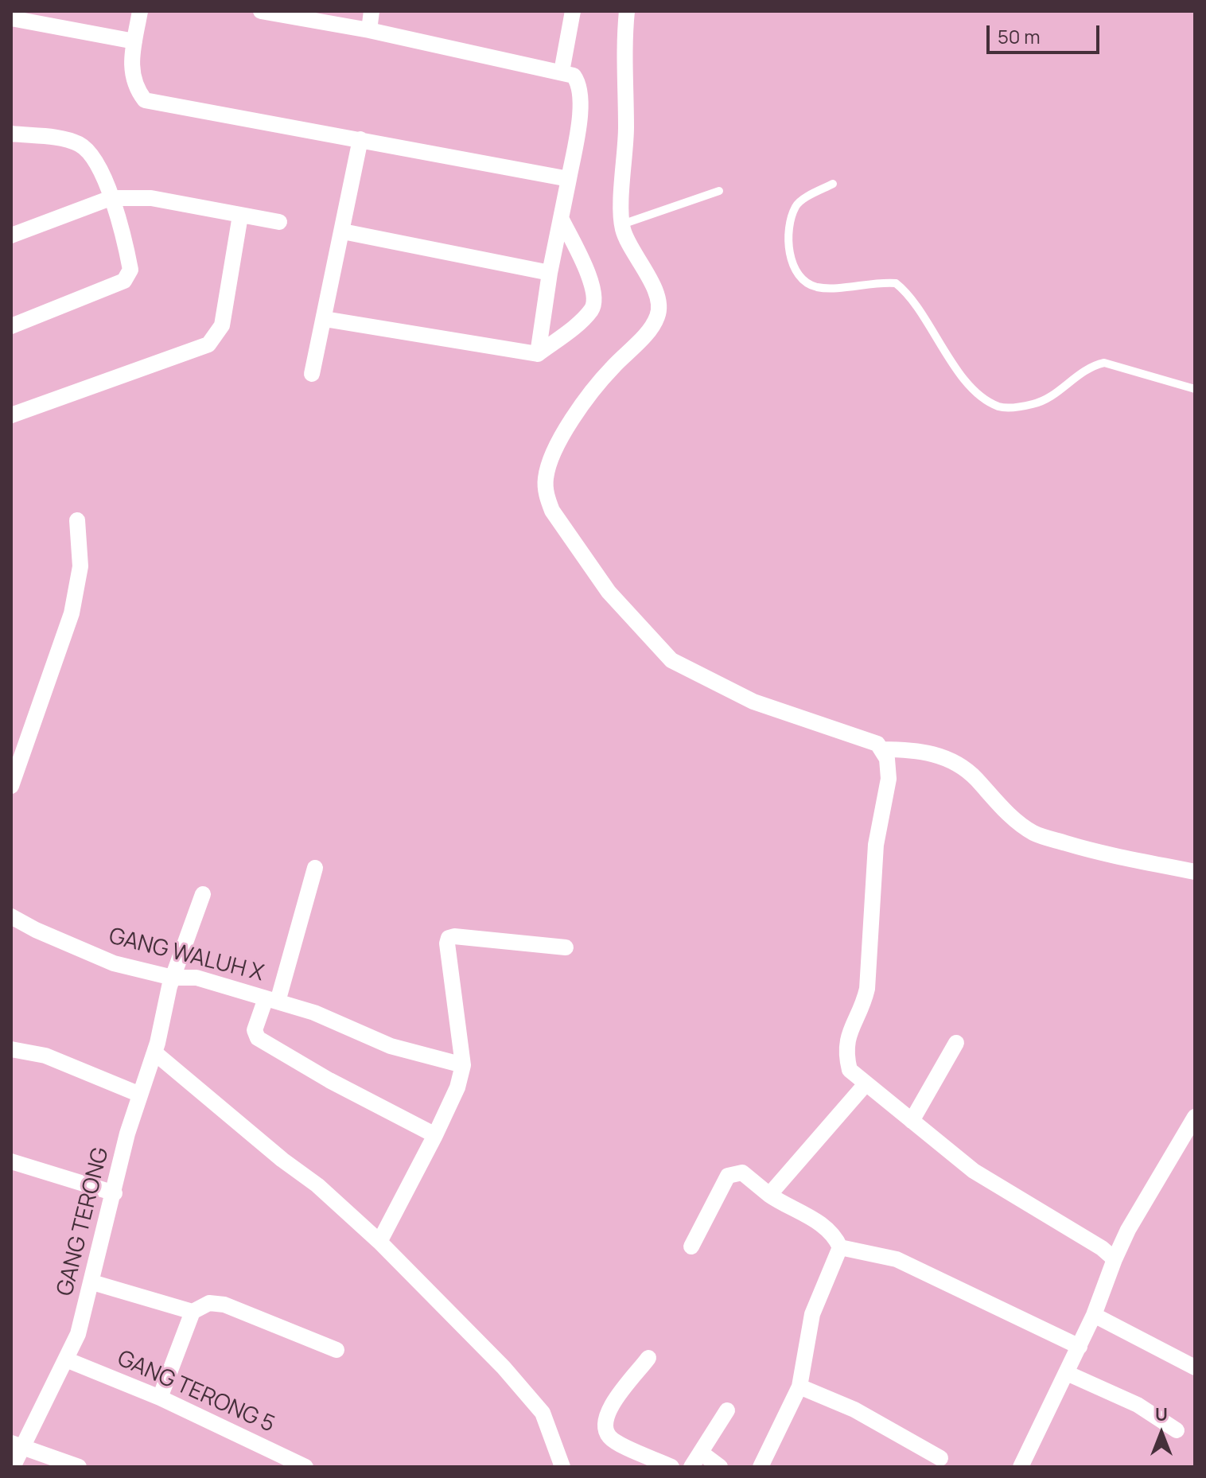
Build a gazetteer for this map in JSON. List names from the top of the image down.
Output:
{
  "streets": {
    "street": ["GANG WALUH X", "GANG TERONG", "GANG TERONG 5"]
  },
  "crossings": [
    ["GANG WALUH X", "GANG TERONG"],
    ["GANG TERONG", "GANG TERONG 5"]
  ],
  "scale_bar": "50 m",
  "north": "top"
}
